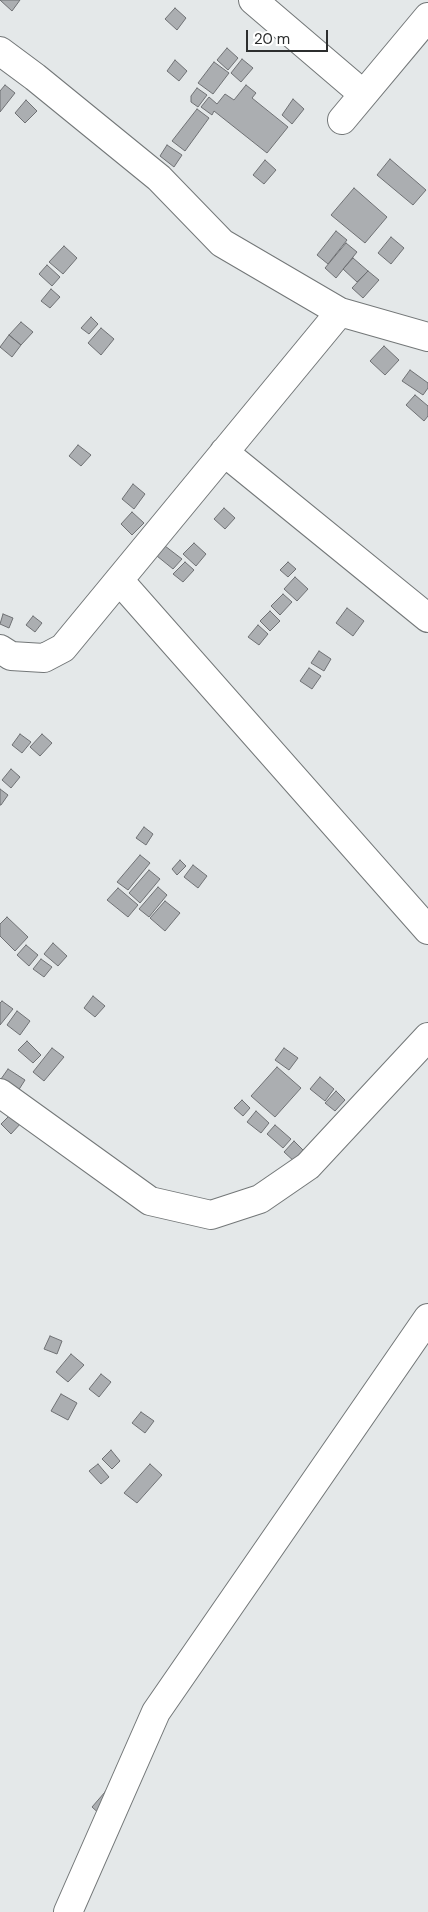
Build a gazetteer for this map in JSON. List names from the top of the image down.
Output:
{
  "scale_bar": "20 m"
}
